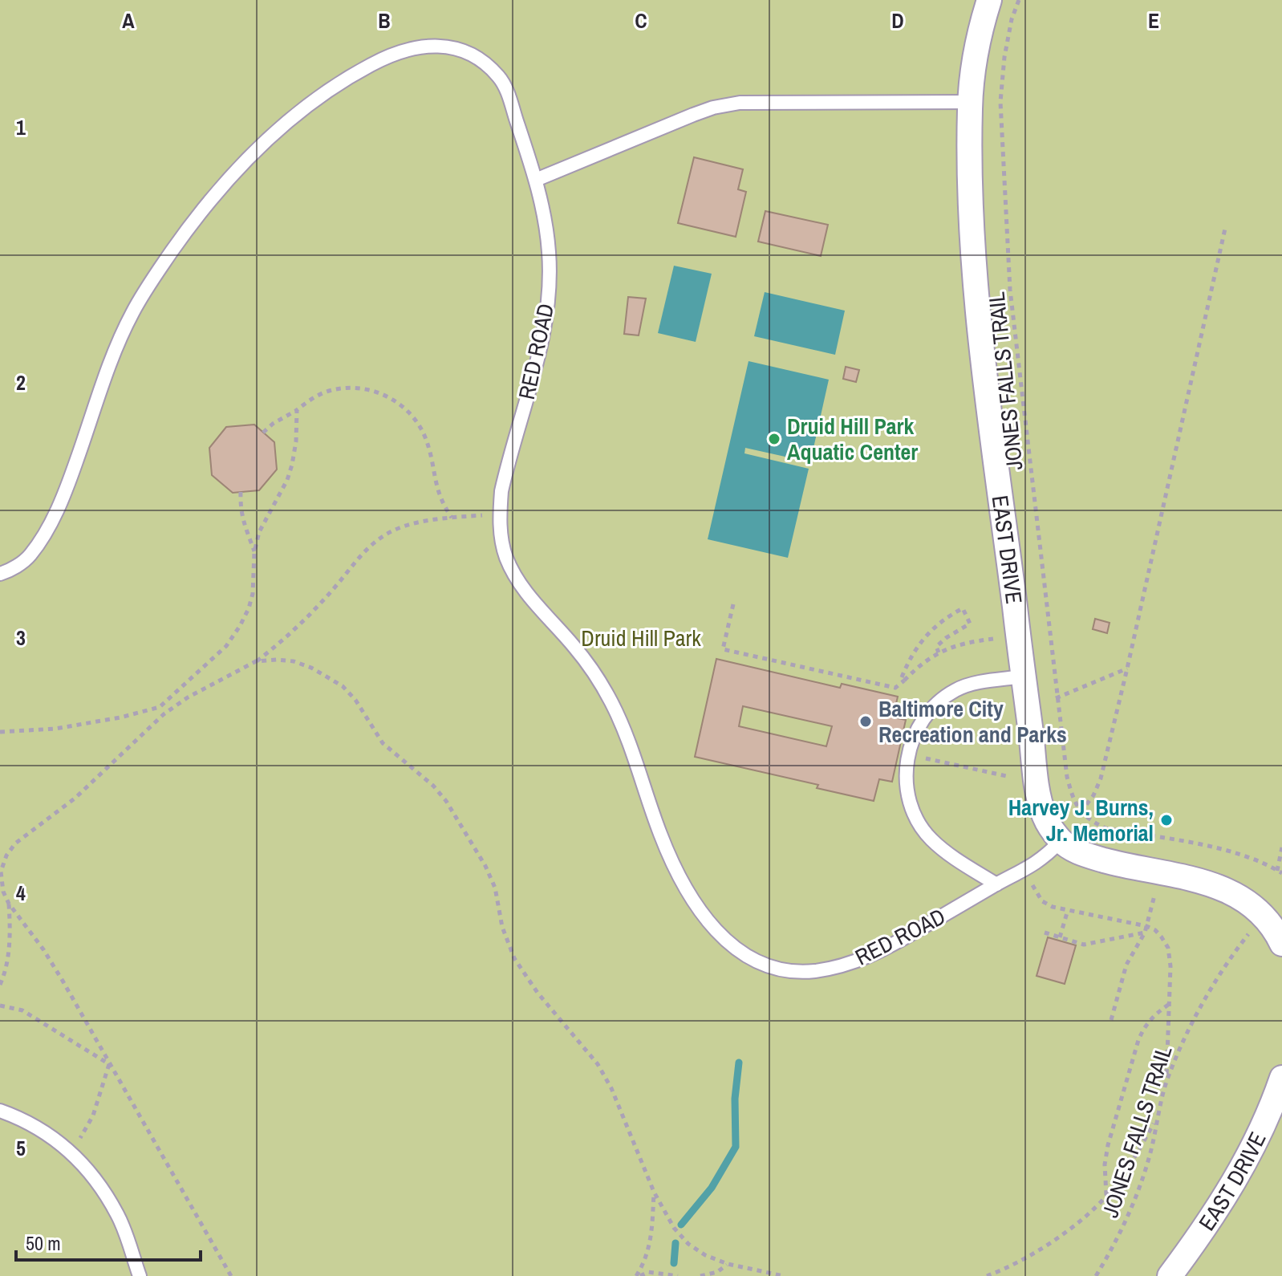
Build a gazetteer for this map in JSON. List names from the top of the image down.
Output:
{
  "streets": {
    "street": ["EAST DRIVE"],
    "lane": ["RED ROAD"],
    "path": ["JONES FALLS TRAIL"]
  },
  "crossings": [
    ["RED ROAD", "EAST DRIVE"]
  ],
  "parks": ["Druid Hill Park"],
  "places": ["Druid Hill Park Aquatic Center", "Baltimore City Recreation and Parks", "Harvey J. Burns, Jr. Memorial"],
  "scale_bar": "50 m",
  "grid": {
    "columns": [
      "A",
      "B",
      "C",
      "D",
      "E"
    ],
    "rows": [
      "1",
      "2",
      "3",
      "4",
      "5"
    ]
  }
}
